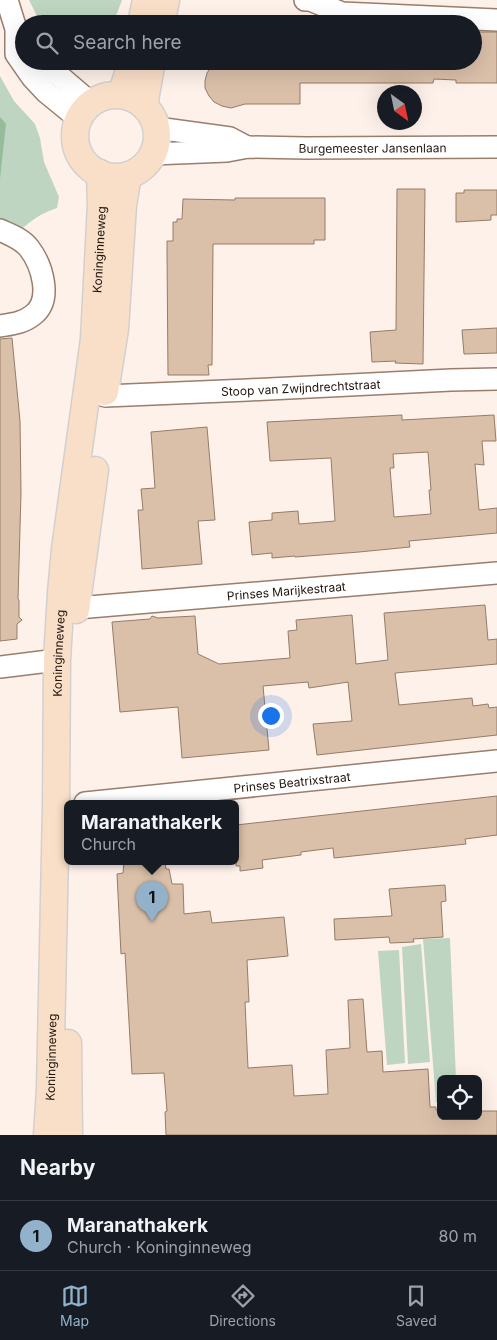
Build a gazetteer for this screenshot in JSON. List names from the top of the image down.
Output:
{
  "streets": {
    "main road": ["Koninginneweg"],
    "street": [
      "Burgemeester Jansenlaan",
      "Stoop van Zwijndrechtstraat",
      "Prinses Marijkestraat",
      "Prinses Beatrixstraat"
    ]
  },
  "crossings": [
    ["Burgemeester Jansenlaan", "Koninginneweg"],
    ["Koninginneweg", "Stoop van Zwijndrechtstraat"],
    ["Koninginneweg", "Prinses Marijkestraat"]
  ],
  "north": "bottom right",
  "page": {
    "search": "Search here",
    "popup": ["Maranathakerk", "Church"],
    "pins": "1",
    "heading": "Nearby",
    "list": [
      {
        "mark": "1",
        "name": "Maranathakerk",
        "note": "Church · Koninginneweg",
        "value": "80 m"
      }
    ],
    "nav": ["Map", "Directions", "Saved"]
  }
}
